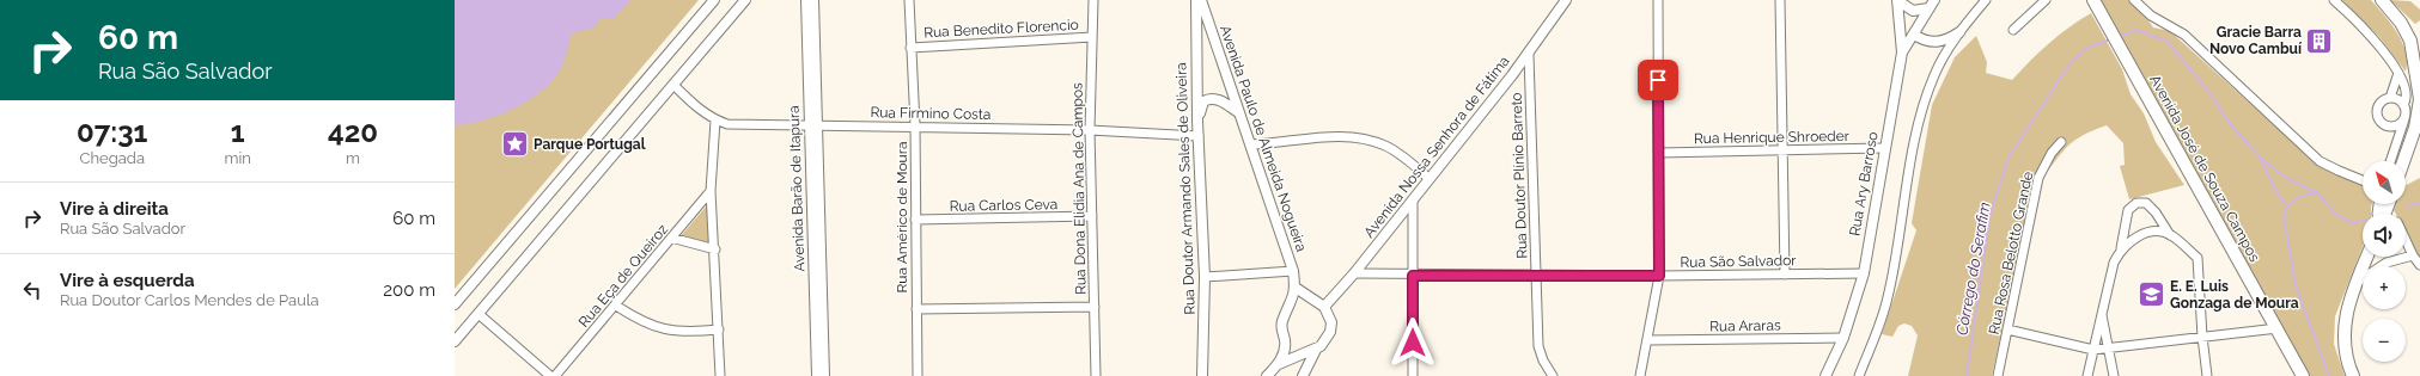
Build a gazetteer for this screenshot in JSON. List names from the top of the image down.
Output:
{
  "streets": {
    "highway": ["Avenida José de Souza Campos"],
    "main road": [
      "Avenida Paulo de Almeida Nogueira",
      "Avenida Nossa Senhora de Fátima",
      "Rua Ary Barroso",
      "Avenida Barão de Itapura",
      "Rua Doutor Armando Sales de Oliveira"
    ],
    "street": [
      "Rua Benedito Florencio",
      "Rua Firmino Costa",
      "Rua Henrique Shroeder",
      "Rua Doutor Plínio Barreto",
      "Rua Dona Elidia Ana de Campos",
      "Rua Carlos Ceva",
      "Rua Américo de Moura",
      "Rua Rosa Belotto Grande",
      "Rua São Salvador",
      "Rua Eça de Queiroz",
      "Rua Araras"
    ]
  },
  "crossings": [
    ["Rua Benedito Florencio", "Rua Dona Elidia Ana de Campos"],
    ["Rua Benedito Florencio", "Rua Américo de Moura"],
    ["Rua Firmino Costa", "Avenida Barão de Itapura"],
    ["Rua Firmino Costa", "Rua Dona Elidia Ana de Campos"],
    ["Rua Firmino Costa", "Rua Doutor Armando Sales de Oliveira"],
    ["Rua Firmino Costa", "Rua Américo de Moura"],
    ["Rua Henrique Shroeder", "Rua Ary Barroso"],
    ["Avenida Nossa Senhora de Fátima", "Rua Doutor Plínio Barreto"],
    ["Avenida Nossa Senhora de Fátima", "Rua São Salvador"],
    ["Rua Doutor Plínio Barreto", "Rua São Salvador"],
    ["Rua Ary Barroso", "Rua São Salvador"],
    ["Rua Ary Barroso", "Rua Araras"],
    ["Rua Dona Elidia Ana de Campos", "Rua Carlos Ceva"],
    ["Rua Carlos Ceva", "Rua Américo de Moura"]
  ],
  "water": ["Córrego do Serafim"],
  "places": {
    "building": ["Gracie Barra Novo Cambuí"],
    "place": ["Parque Portugal"],
    "school or university": ["E. E. Luis Gonzaga de Moura"]
  },
  "north": "top left",
  "page": {
    "turn": ["60 m", "Rua São Salvador"],
    "eta": [
      "07:31",
      "Chegada",
      "1",
      "min",
      "420",
      "m"
    ],
    "map_buttons": ["+", "−"],
    "list": [
      {
        "name": "Vire à direita",
        "note": "Rua São Salvador",
        "value": "60 m"
      },
      {
        "name": "Vire à esquerda",
        "note": "Rua Doutor Carlos Mendes de Paula",
        "value": "200 m"
      }
    ]
  }
}
